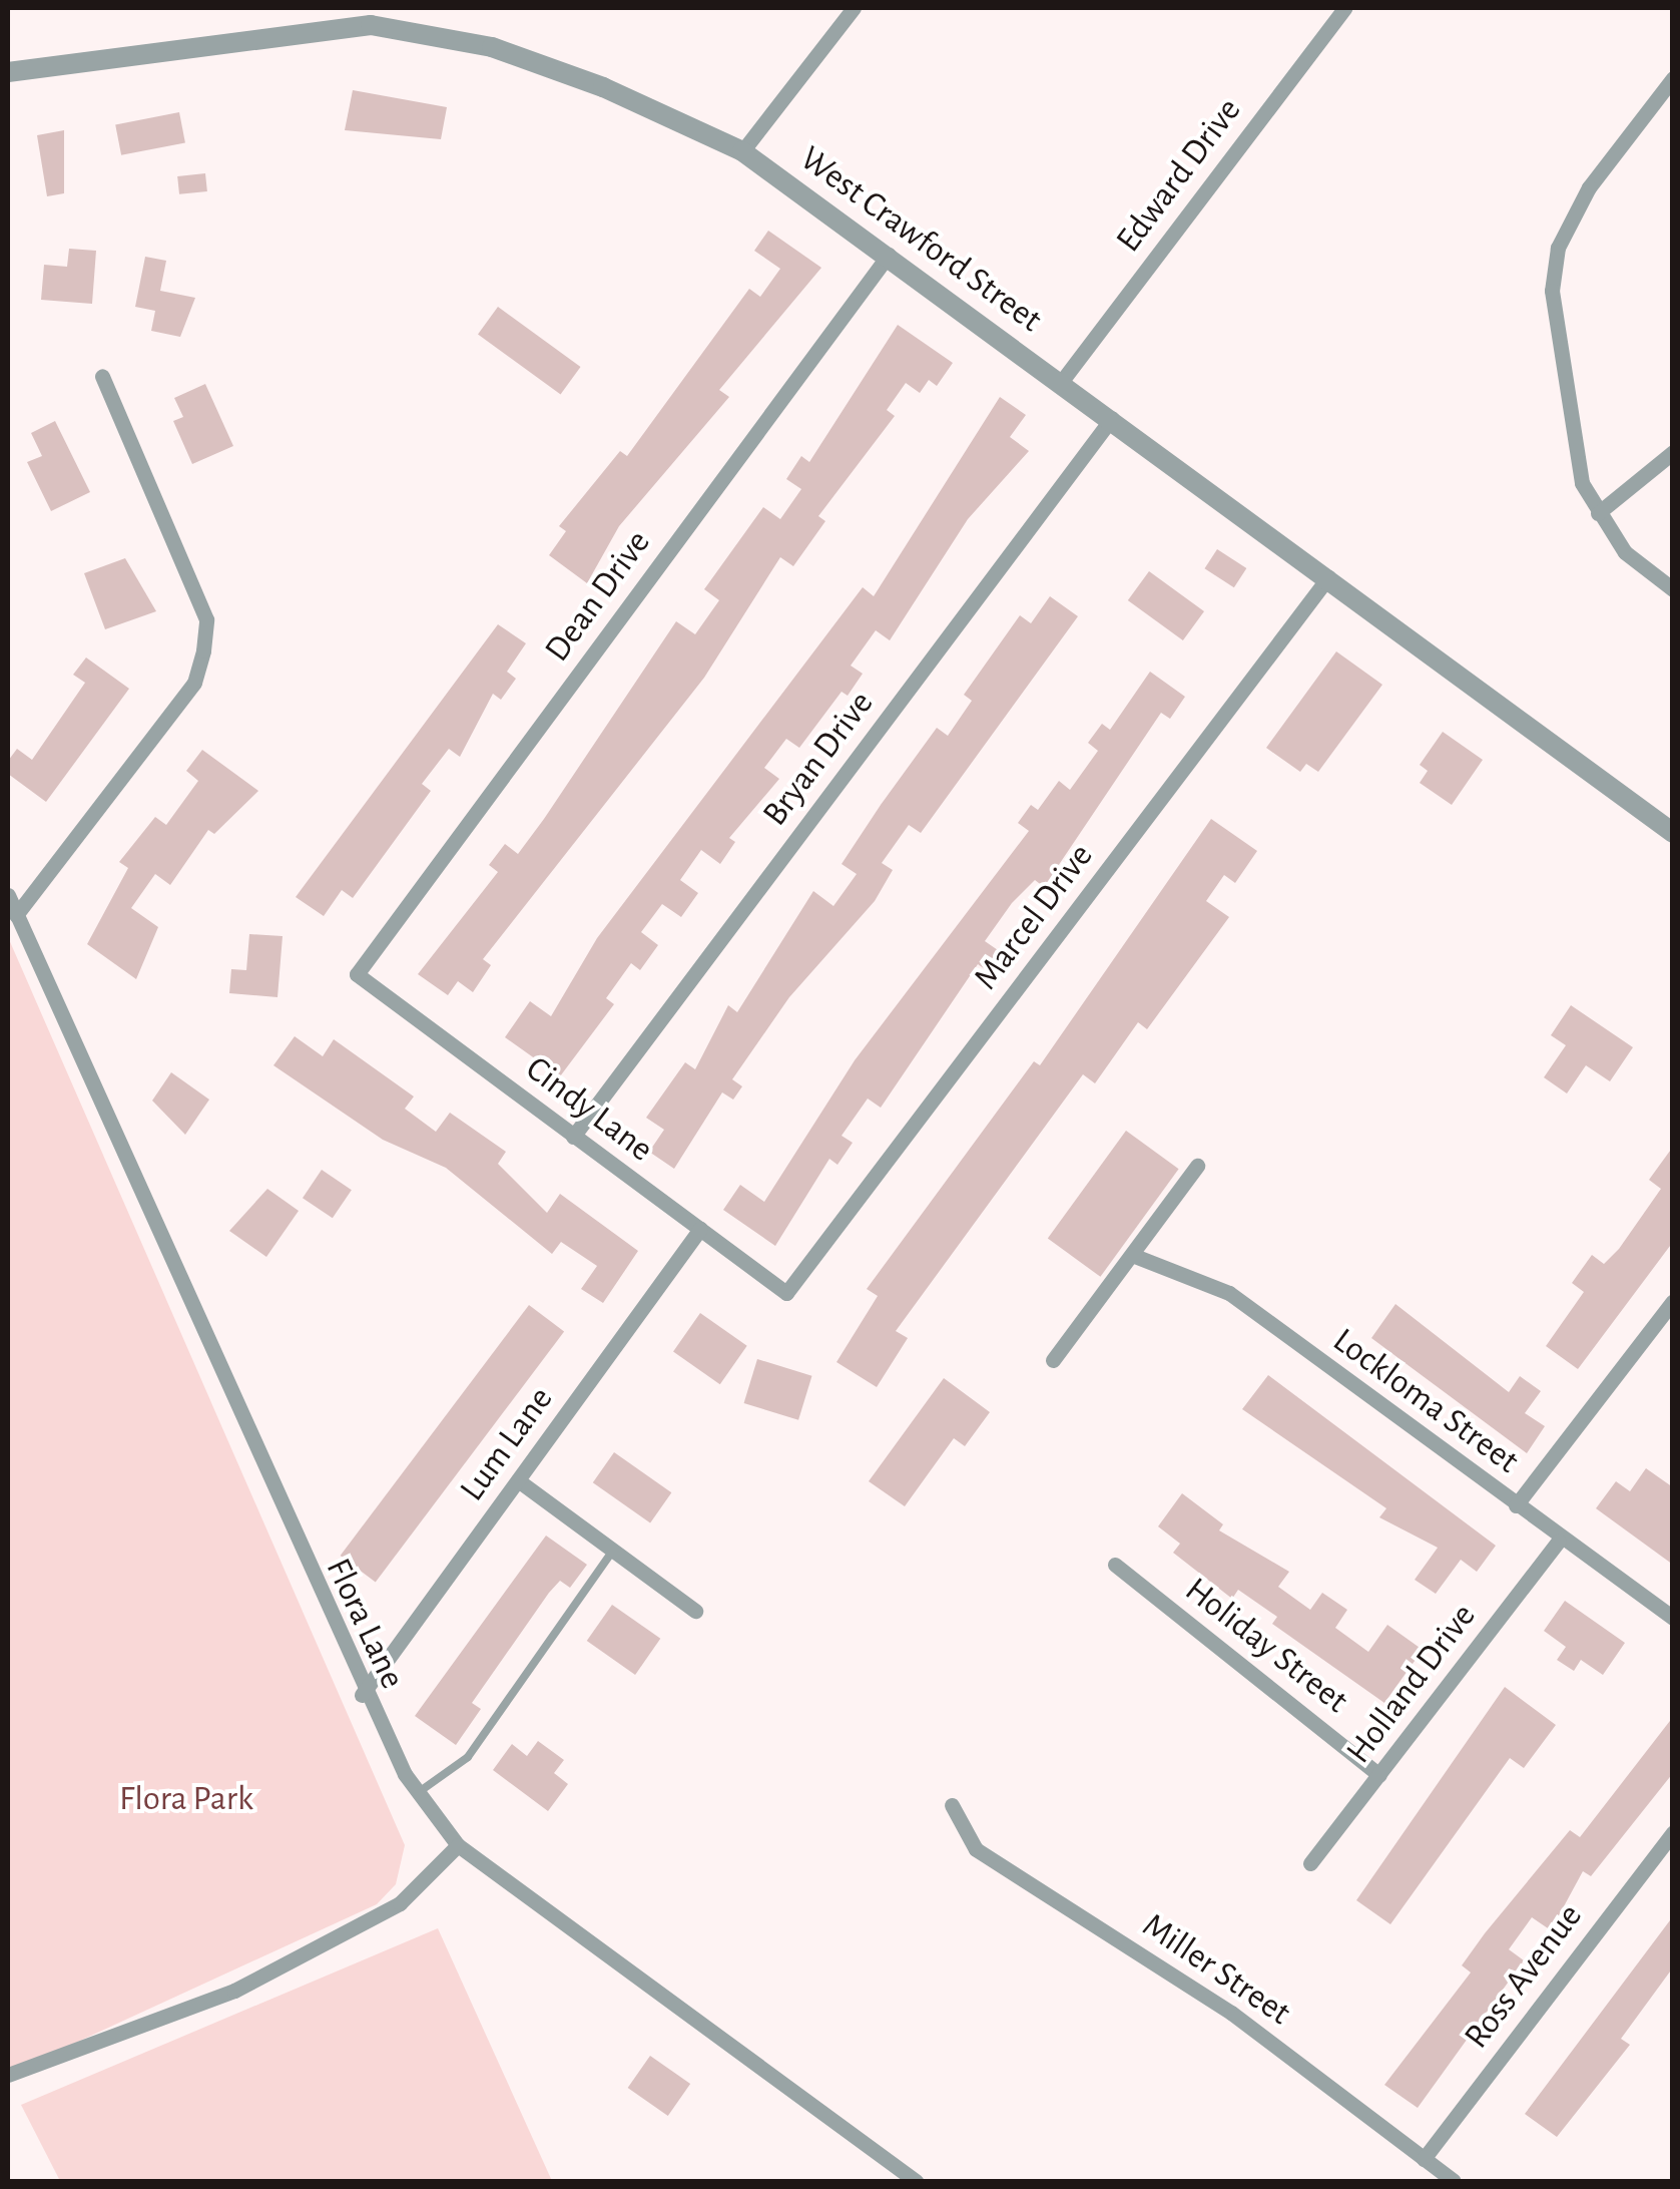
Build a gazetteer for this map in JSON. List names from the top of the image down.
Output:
{
  "streets": {
    "street": [
      "Edward Drive",
      "West Crawford Street",
      "Dean Drive",
      "Bryan Drive",
      "Marcel Drive",
      "Cindy Lane",
      "Lockloma Street",
      "Lum Lane",
      "Flora Lane",
      "Holiday Street",
      "Holland Drive",
      "Miller Street",
      "Ross Avenue"
    ]
  },
  "crossings": [
    ["Edward Drive", "West Crawford Street"],
    ["West Crawford Street", "Dean Drive"],
    ["West Crawford Street", "Bryan Drive"],
    ["West Crawford Street", "Marcel Drive"],
    ["Dean Drive", "Cindy Lane"],
    ["Bryan Drive", "Cindy Lane"],
    ["Marcel Drive", "Cindy Lane"],
    ["Cindy Lane", "Lum Lane"],
    ["Lockloma Street", "Holland Drive"],
    ["Lum Lane", "Flora Lane"],
    ["Holiday Street", "Holland Drive"],
    ["Miller Street", "Ross Avenue"]
  ],
  "parks": ["Flora Park"]
}
